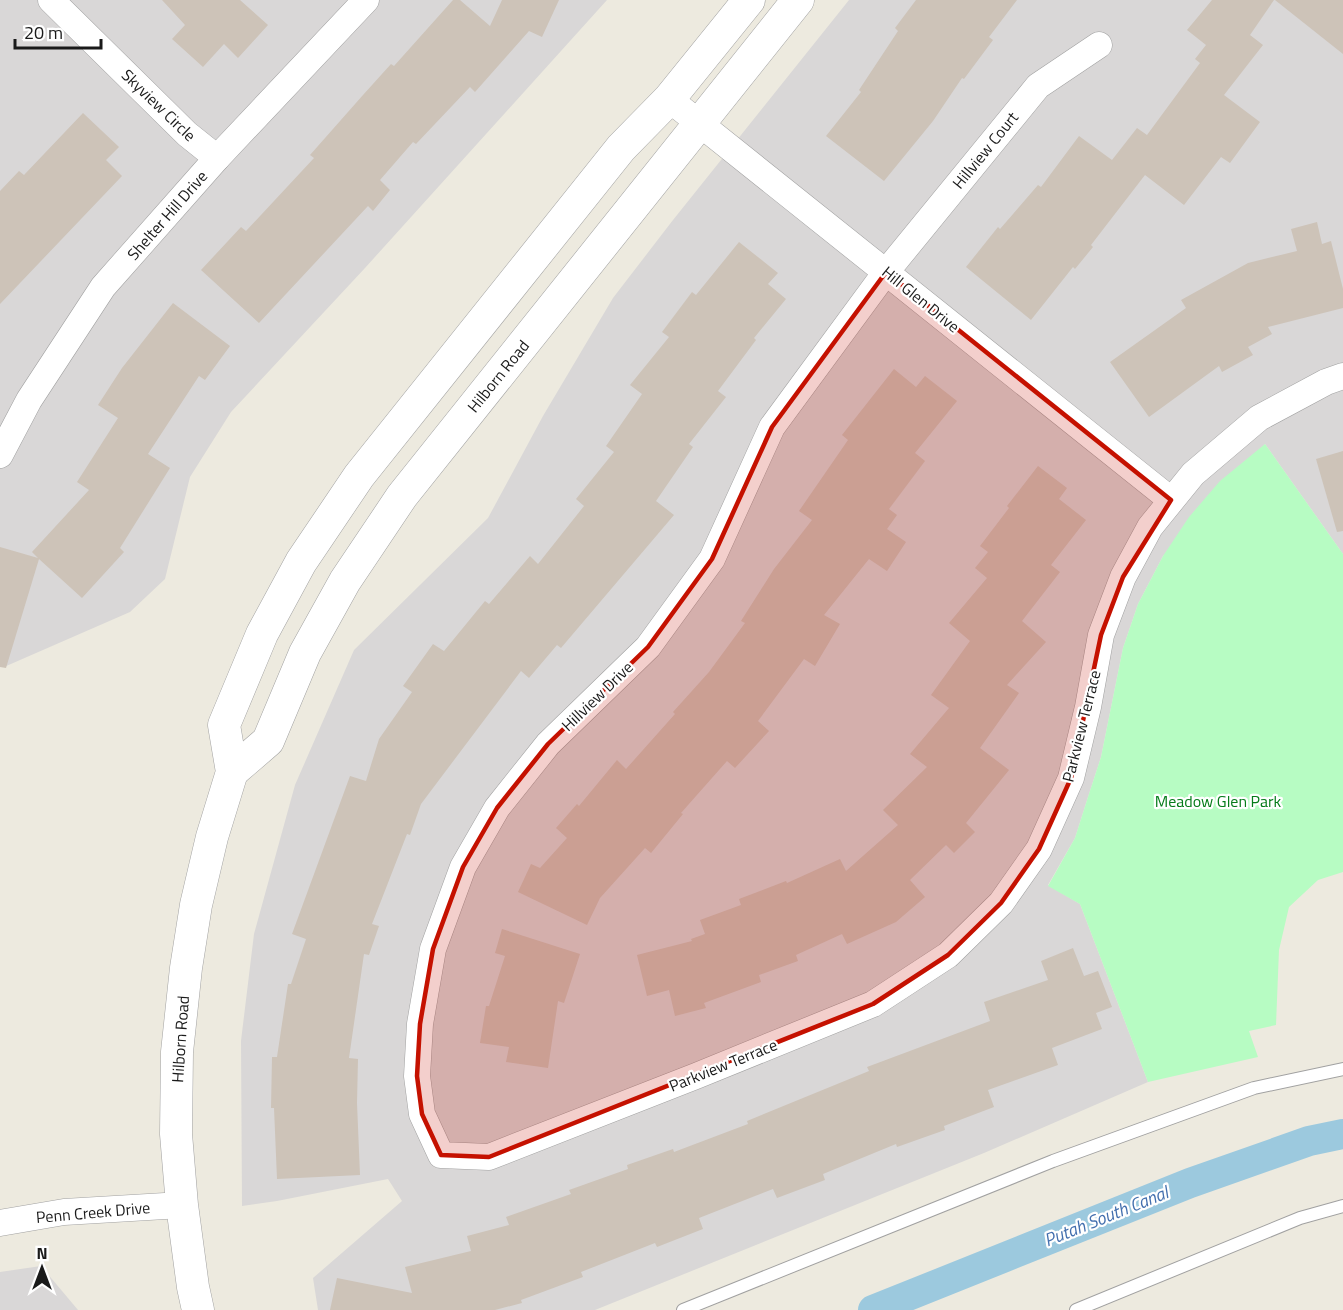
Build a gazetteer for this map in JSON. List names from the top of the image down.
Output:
{
  "streets": {
    "street": [
      "Skyview Circle",
      "Hillview Court",
      "Shelter Hill Drive",
      "Hill Glen Drive",
      "Hilborn Road",
      "Hillview Drive",
      "Parkview Terrace",
      "Penn Creek Drive"
    ]
  },
  "crossings": [
    ["Skyview Circle", "Shelter Hill Drive"],
    ["Hillview Court", "Hill Glen Drive"],
    ["Hillview Court", "Hillview Drive"],
    ["Hill Glen Drive", "Hilborn Road"],
    ["Hill Glen Drive", "Hillview Drive"],
    ["Hill Glen Drive", "Parkview Terrace"],
    ["Hilborn Road", "Penn Creek Drive"],
    ["Hillview Drive", "Parkview Terrace"]
  ],
  "water": ["Putah South Canal"],
  "parks": ["Meadow Glen Park"],
  "scale_bar": "20 m",
  "north": "top"
}
